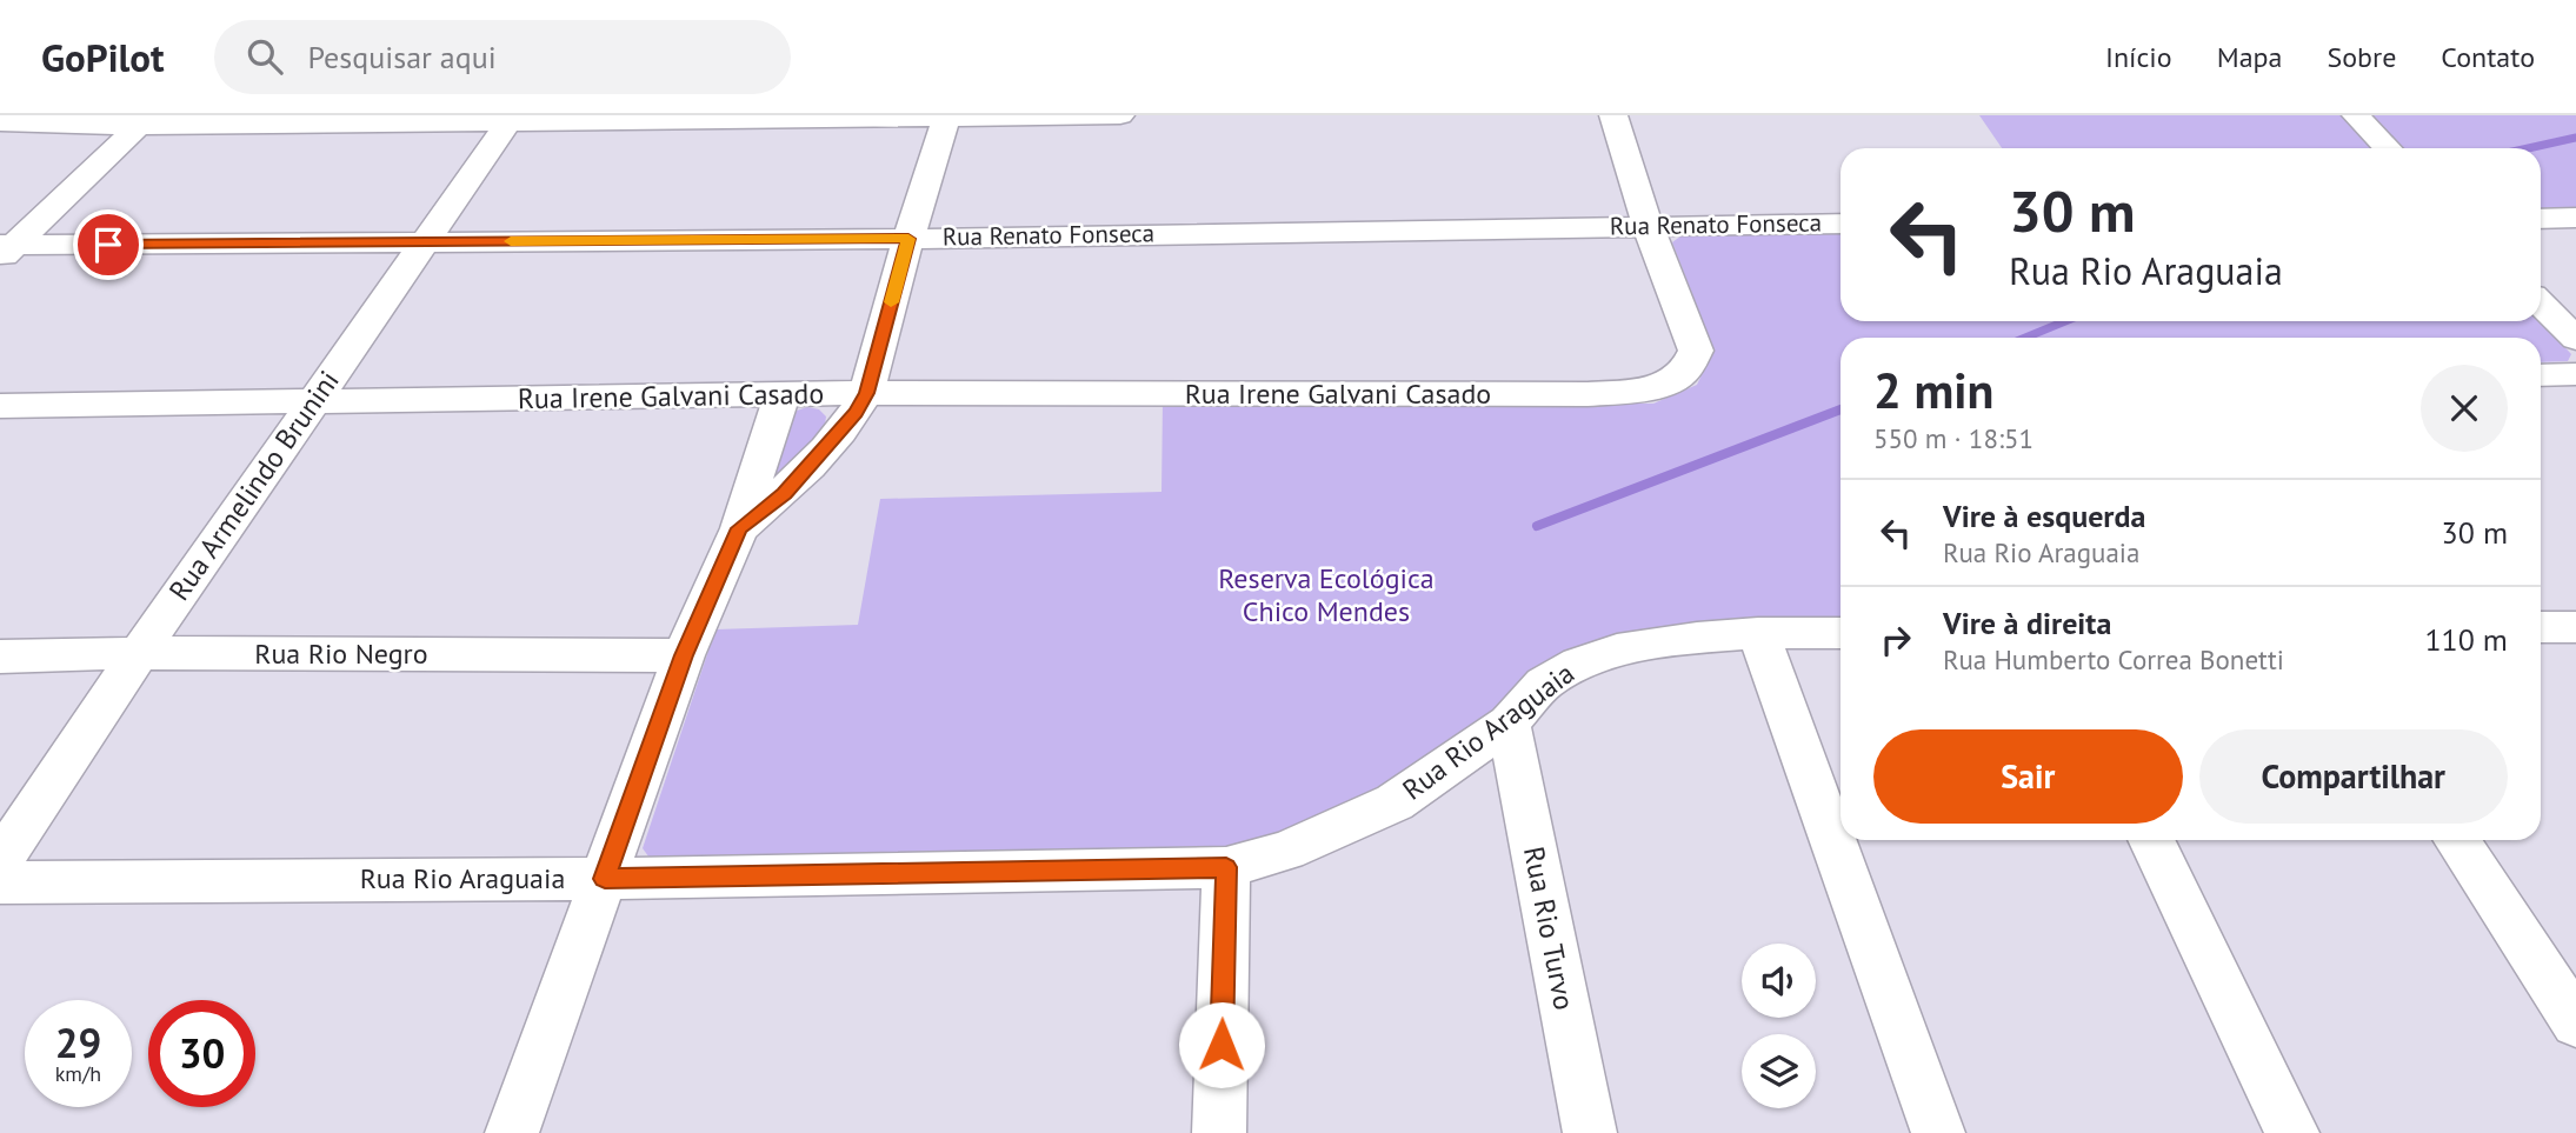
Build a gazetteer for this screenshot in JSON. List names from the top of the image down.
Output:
{
  "streets": {
    "street": [
      "Rua Renato Fonseca",
      "Rua Irene Galvani Casado",
      "Rua Armelindo Brunini",
      "Rua Rio Negro",
      "Rua Rio Araguaia",
      "Rua Rio Turvo"
    ]
  },
  "crossings": [
    ["Rua Renato Fonseca", "Rua Irene Galvani Casado"],
    ["Rua Renato Fonseca", "Rua Armelindo Brunini"],
    ["Rua Irene Galvani Casado", "Rua Armelindo Brunini"],
    ["Rua Armelindo Brunini", "Rua Rio Negro"],
    ["Rua Rio Araguaia", "Rua Rio Turvo"]
  ],
  "parks": ["Reserva Ecológica Chico Mendes"],
  "page": {
    "header": "GoPilot",
    "search": "Pesquisar aqui",
    "nav": [
      "Início",
      "Mapa",
      "Sobre",
      "Contato"
    ],
    "turn": ["30 m", "Rua Rio Araguaia"],
    "heading": ["2 min", "550 m · 18:51"],
    "list": [
      {
        "name": "Vire à esquerda",
        "note": "Rua Rio Araguaia",
        "value": "30 m"
      },
      {
        "name": "Vire à direita",
        "note": "Rua Humberto Correa Bonetti",
        "value": "110 m"
      }
    ],
    "buttons": ["Sair", "Compartilhar"],
    "speed": "29 km/h",
    "limit": "30"
  }
}
